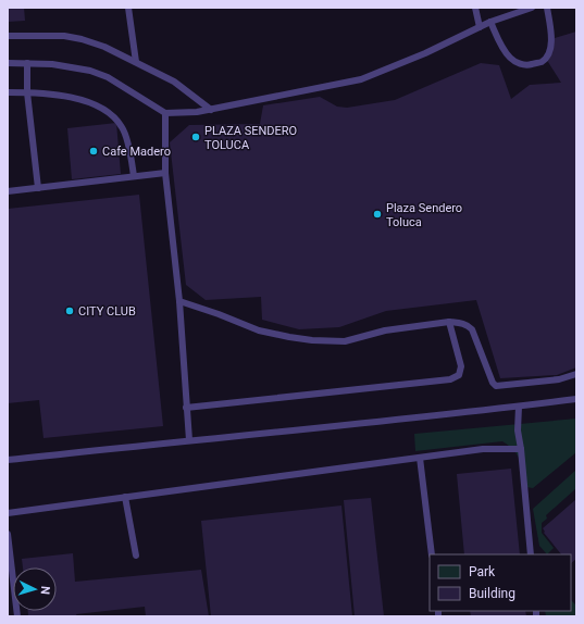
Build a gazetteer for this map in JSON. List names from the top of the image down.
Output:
{
  "places": [
    "PLAZA SENDERO TOLUCA",
    "Cafe Madero",
    "Plaza Sendero Toluca",
    "CITY CLUB"
  ],
  "legend": ["Park", "Building"],
  "north": "right"
}
